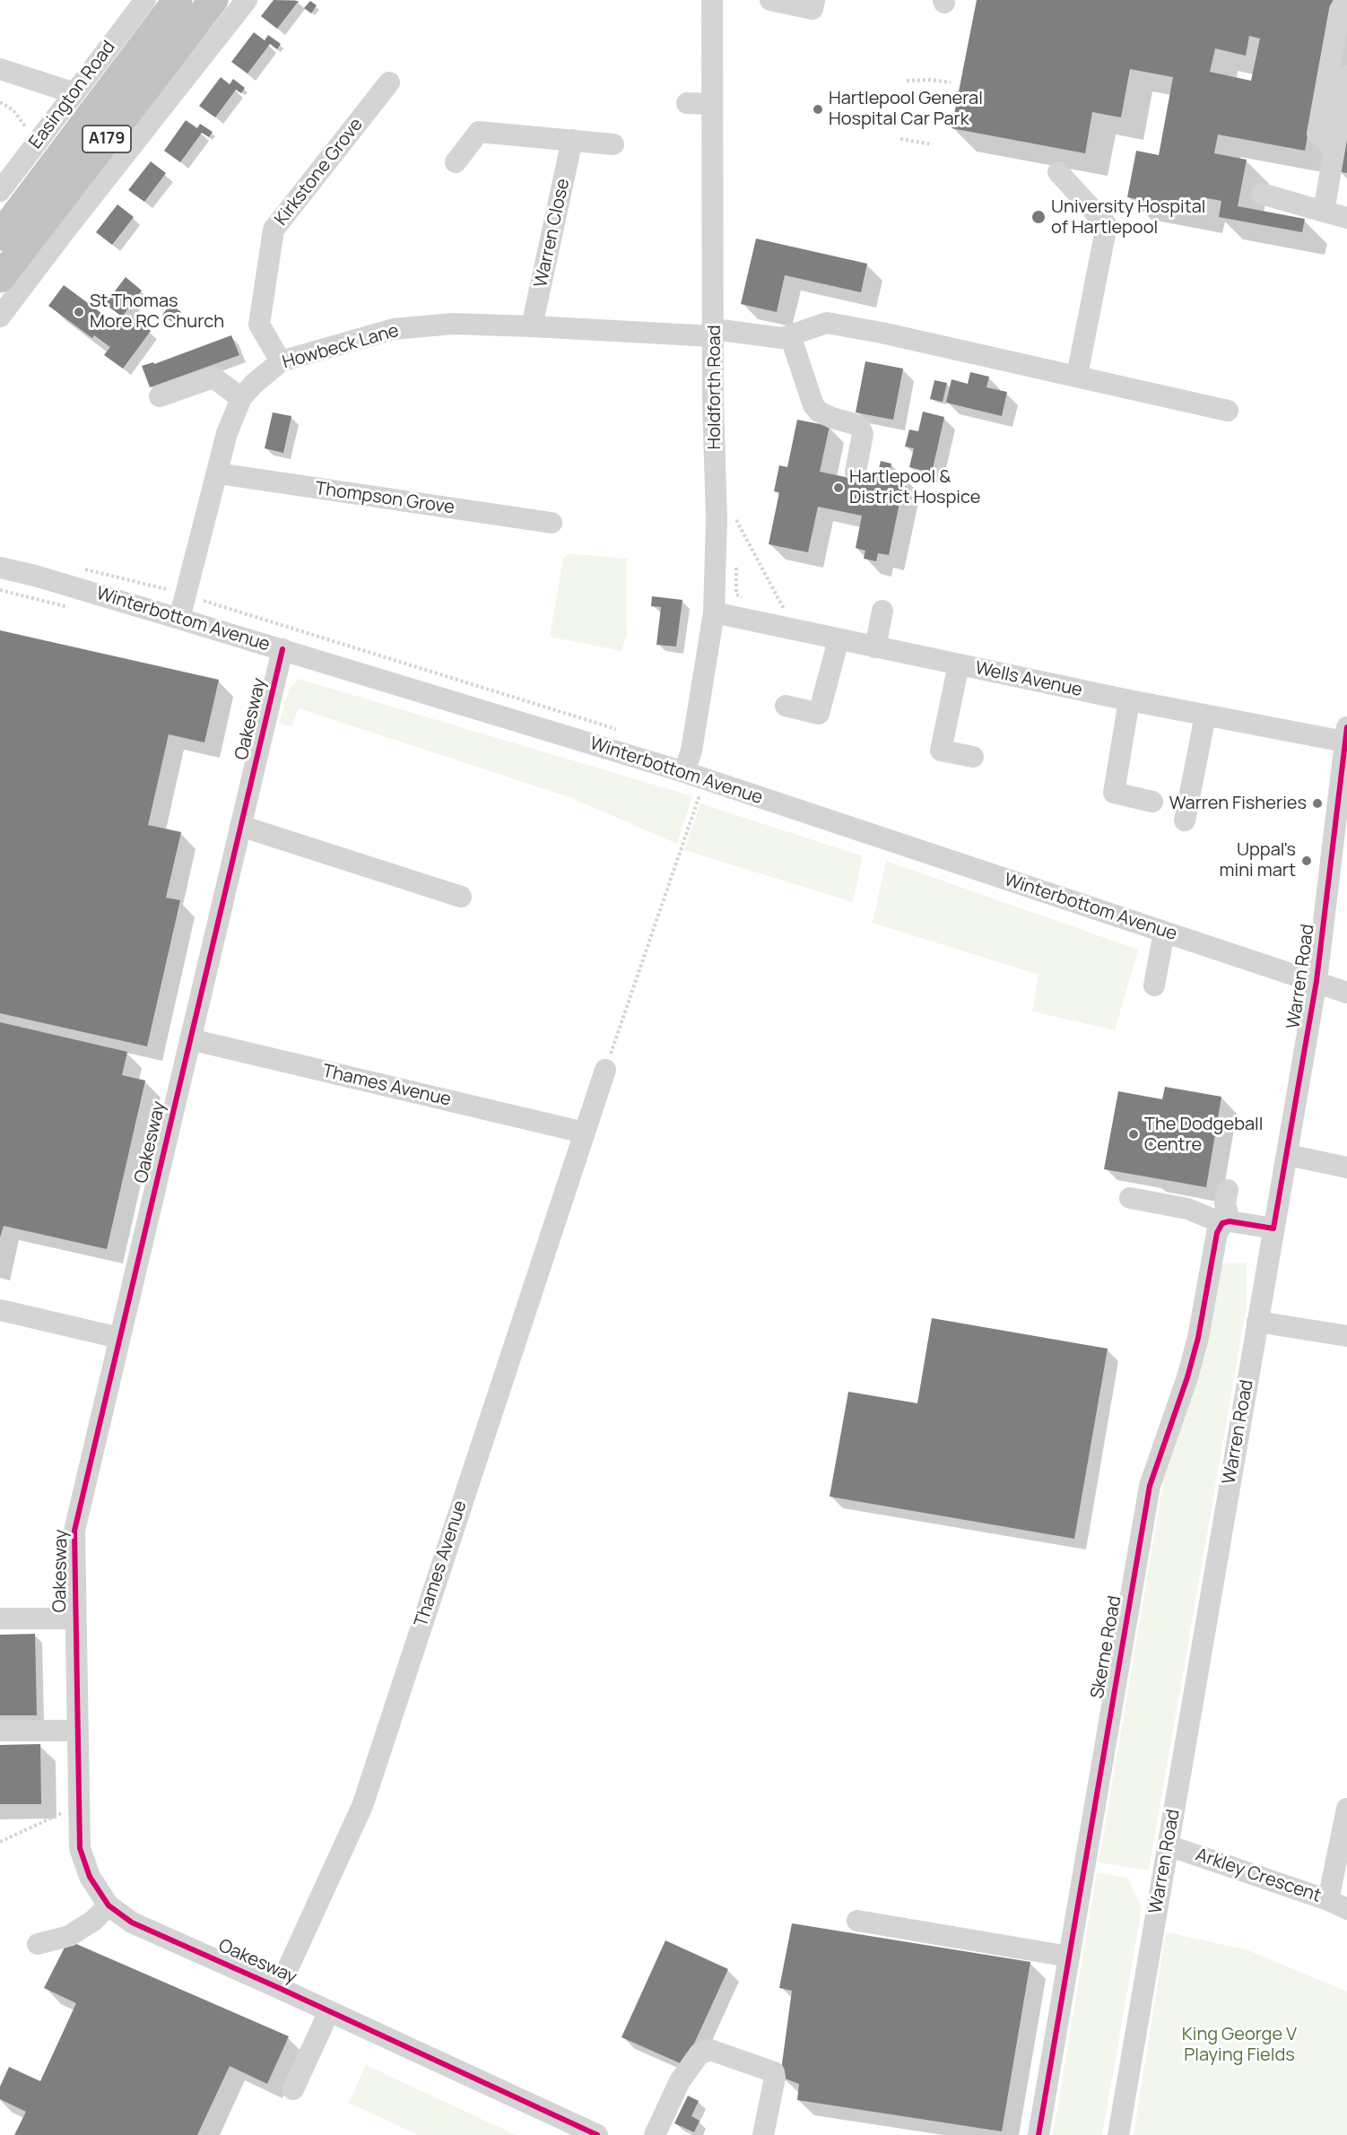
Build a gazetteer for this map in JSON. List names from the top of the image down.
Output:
{
  "streets": {
    "highway": ["Easington Road", "A179"],
    "street": [
      "Kirkstone Grove",
      "Warren Close",
      "Howbeck Lane",
      "Holdforth Road",
      "Thompson Grove",
      "Winterbottom Avenue",
      "Wells Avenue",
      "Oakesway",
      "Warren Road",
      "Thames Avenue",
      "Skerne Road",
      "Arkley Crescent"
    ]
  },
  "crossings": [
    ["Kirkstone Grove", "Howbeck Lane"],
    ["Warren Close", "Howbeck Lane"],
    ["Howbeck Lane", "Holdforth Road"],
    ["Howbeck Lane", "Thompson Grove"],
    ["Howbeck Lane", "Winterbottom Avenue"],
    ["Holdforth Road", "Winterbottom Avenue"],
    ["Holdforth Road", "Wells Avenue"],
    ["Winterbottom Avenue", "Oakesway"],
    ["Winterbottom Avenue", "Warren Road"],
    ["Wells Avenue", "Warren Road"],
    ["Oakesway", "Thames Avenue"],
    ["Warren Road", "Arkley Crescent"]
  ],
  "parks": ["King George V Playing Fields"],
  "places": [
    "Hartlepool General Hospital Car Park",
    "University Hospital of Hartlepool",
    "St Thomas More RC Church",
    "Hartlepool & District Hospice",
    "Warren Fisheries",
    "Uppal's mini mart",
    "The Dodgeball Centre"
  ]
}
